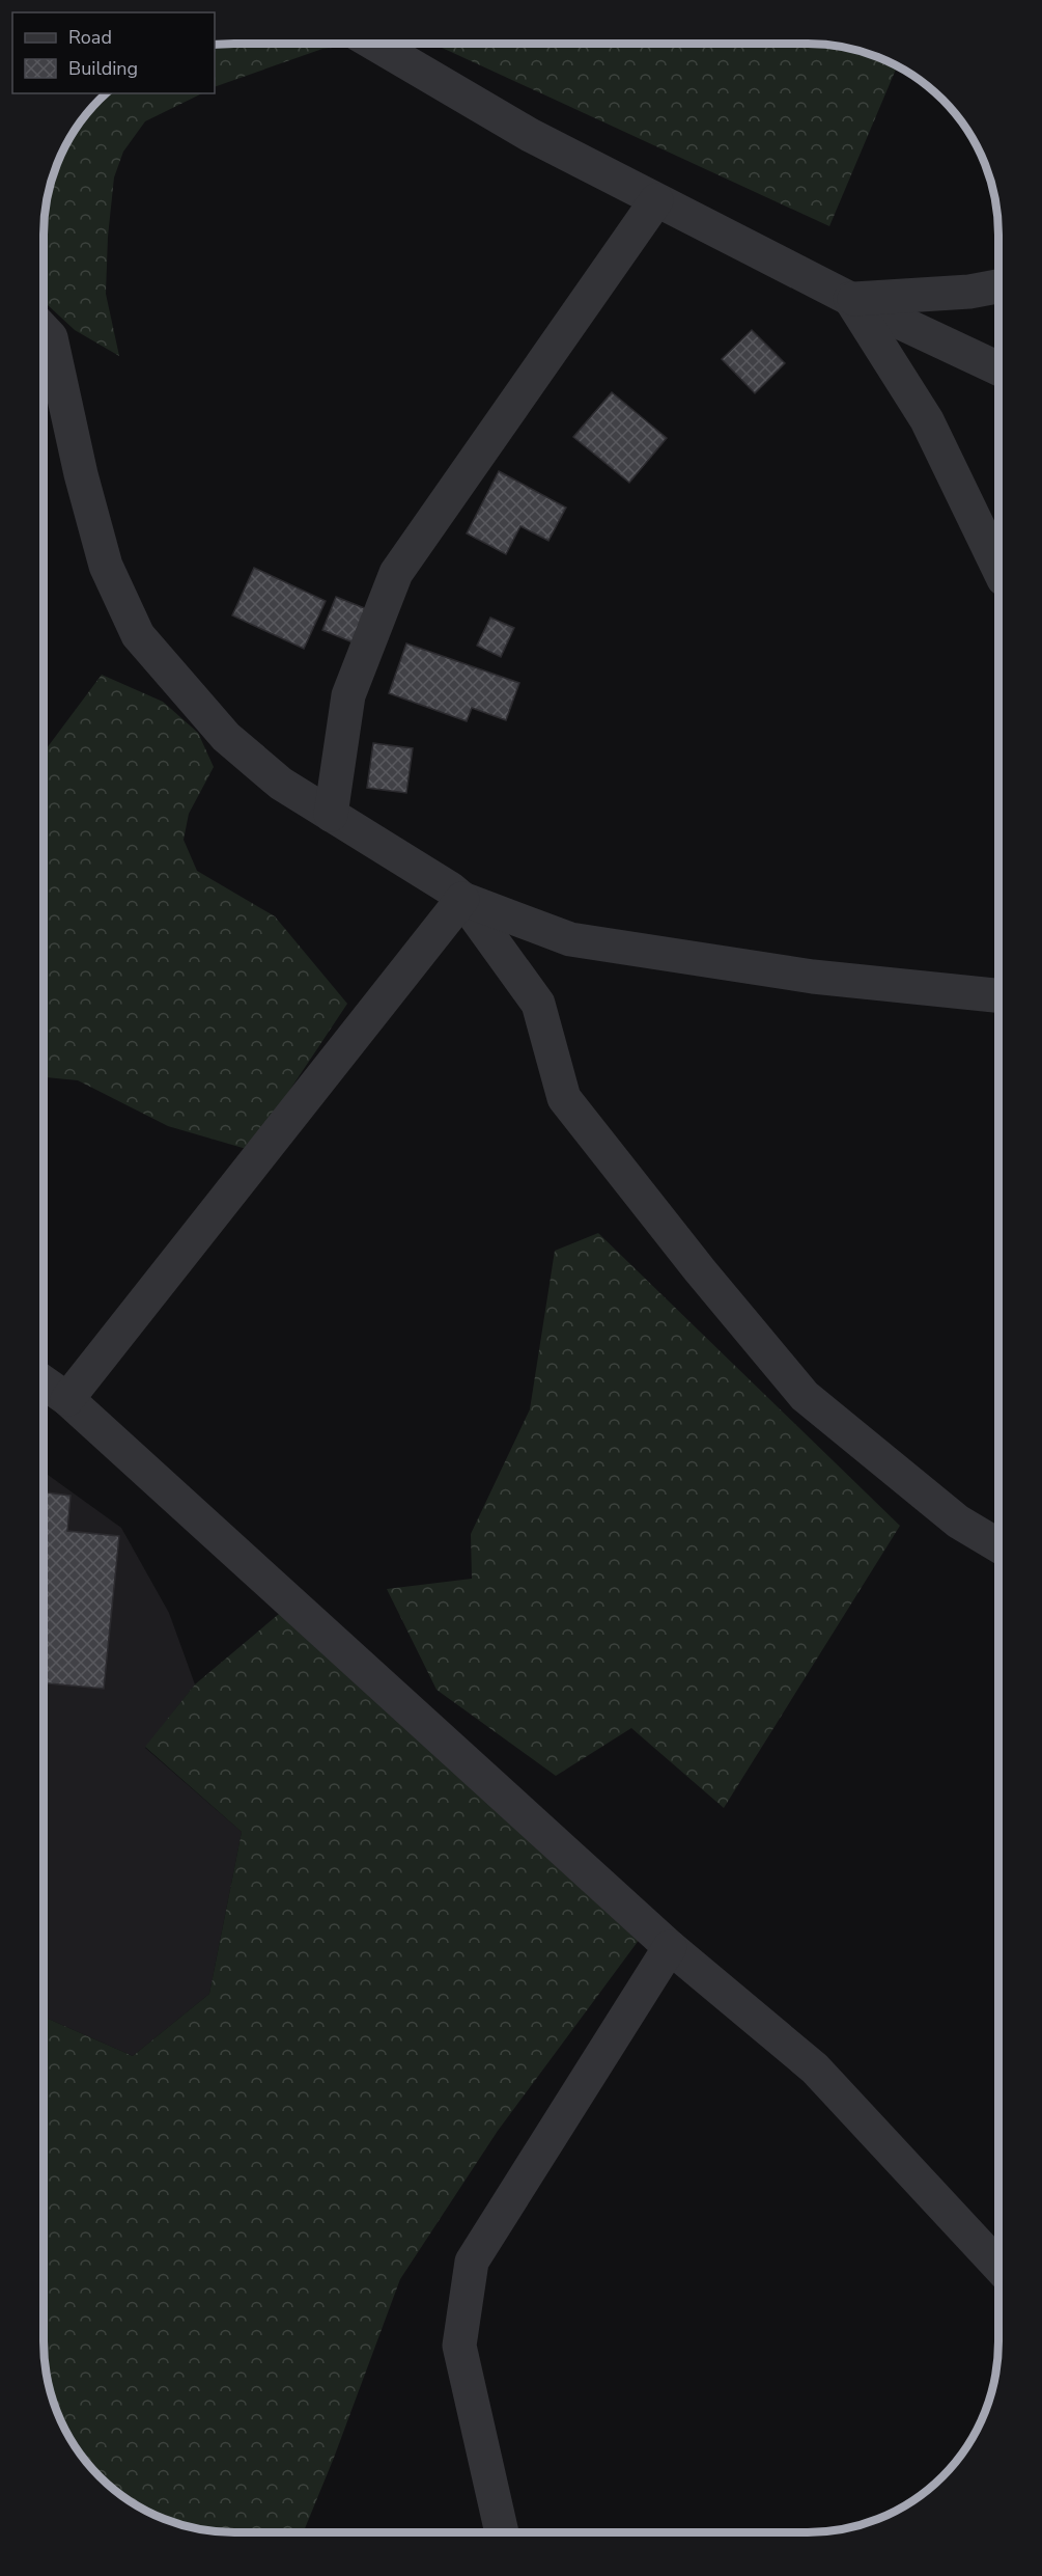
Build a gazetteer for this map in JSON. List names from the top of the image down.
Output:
{
  "legend": ["Road", "Building"]
}
